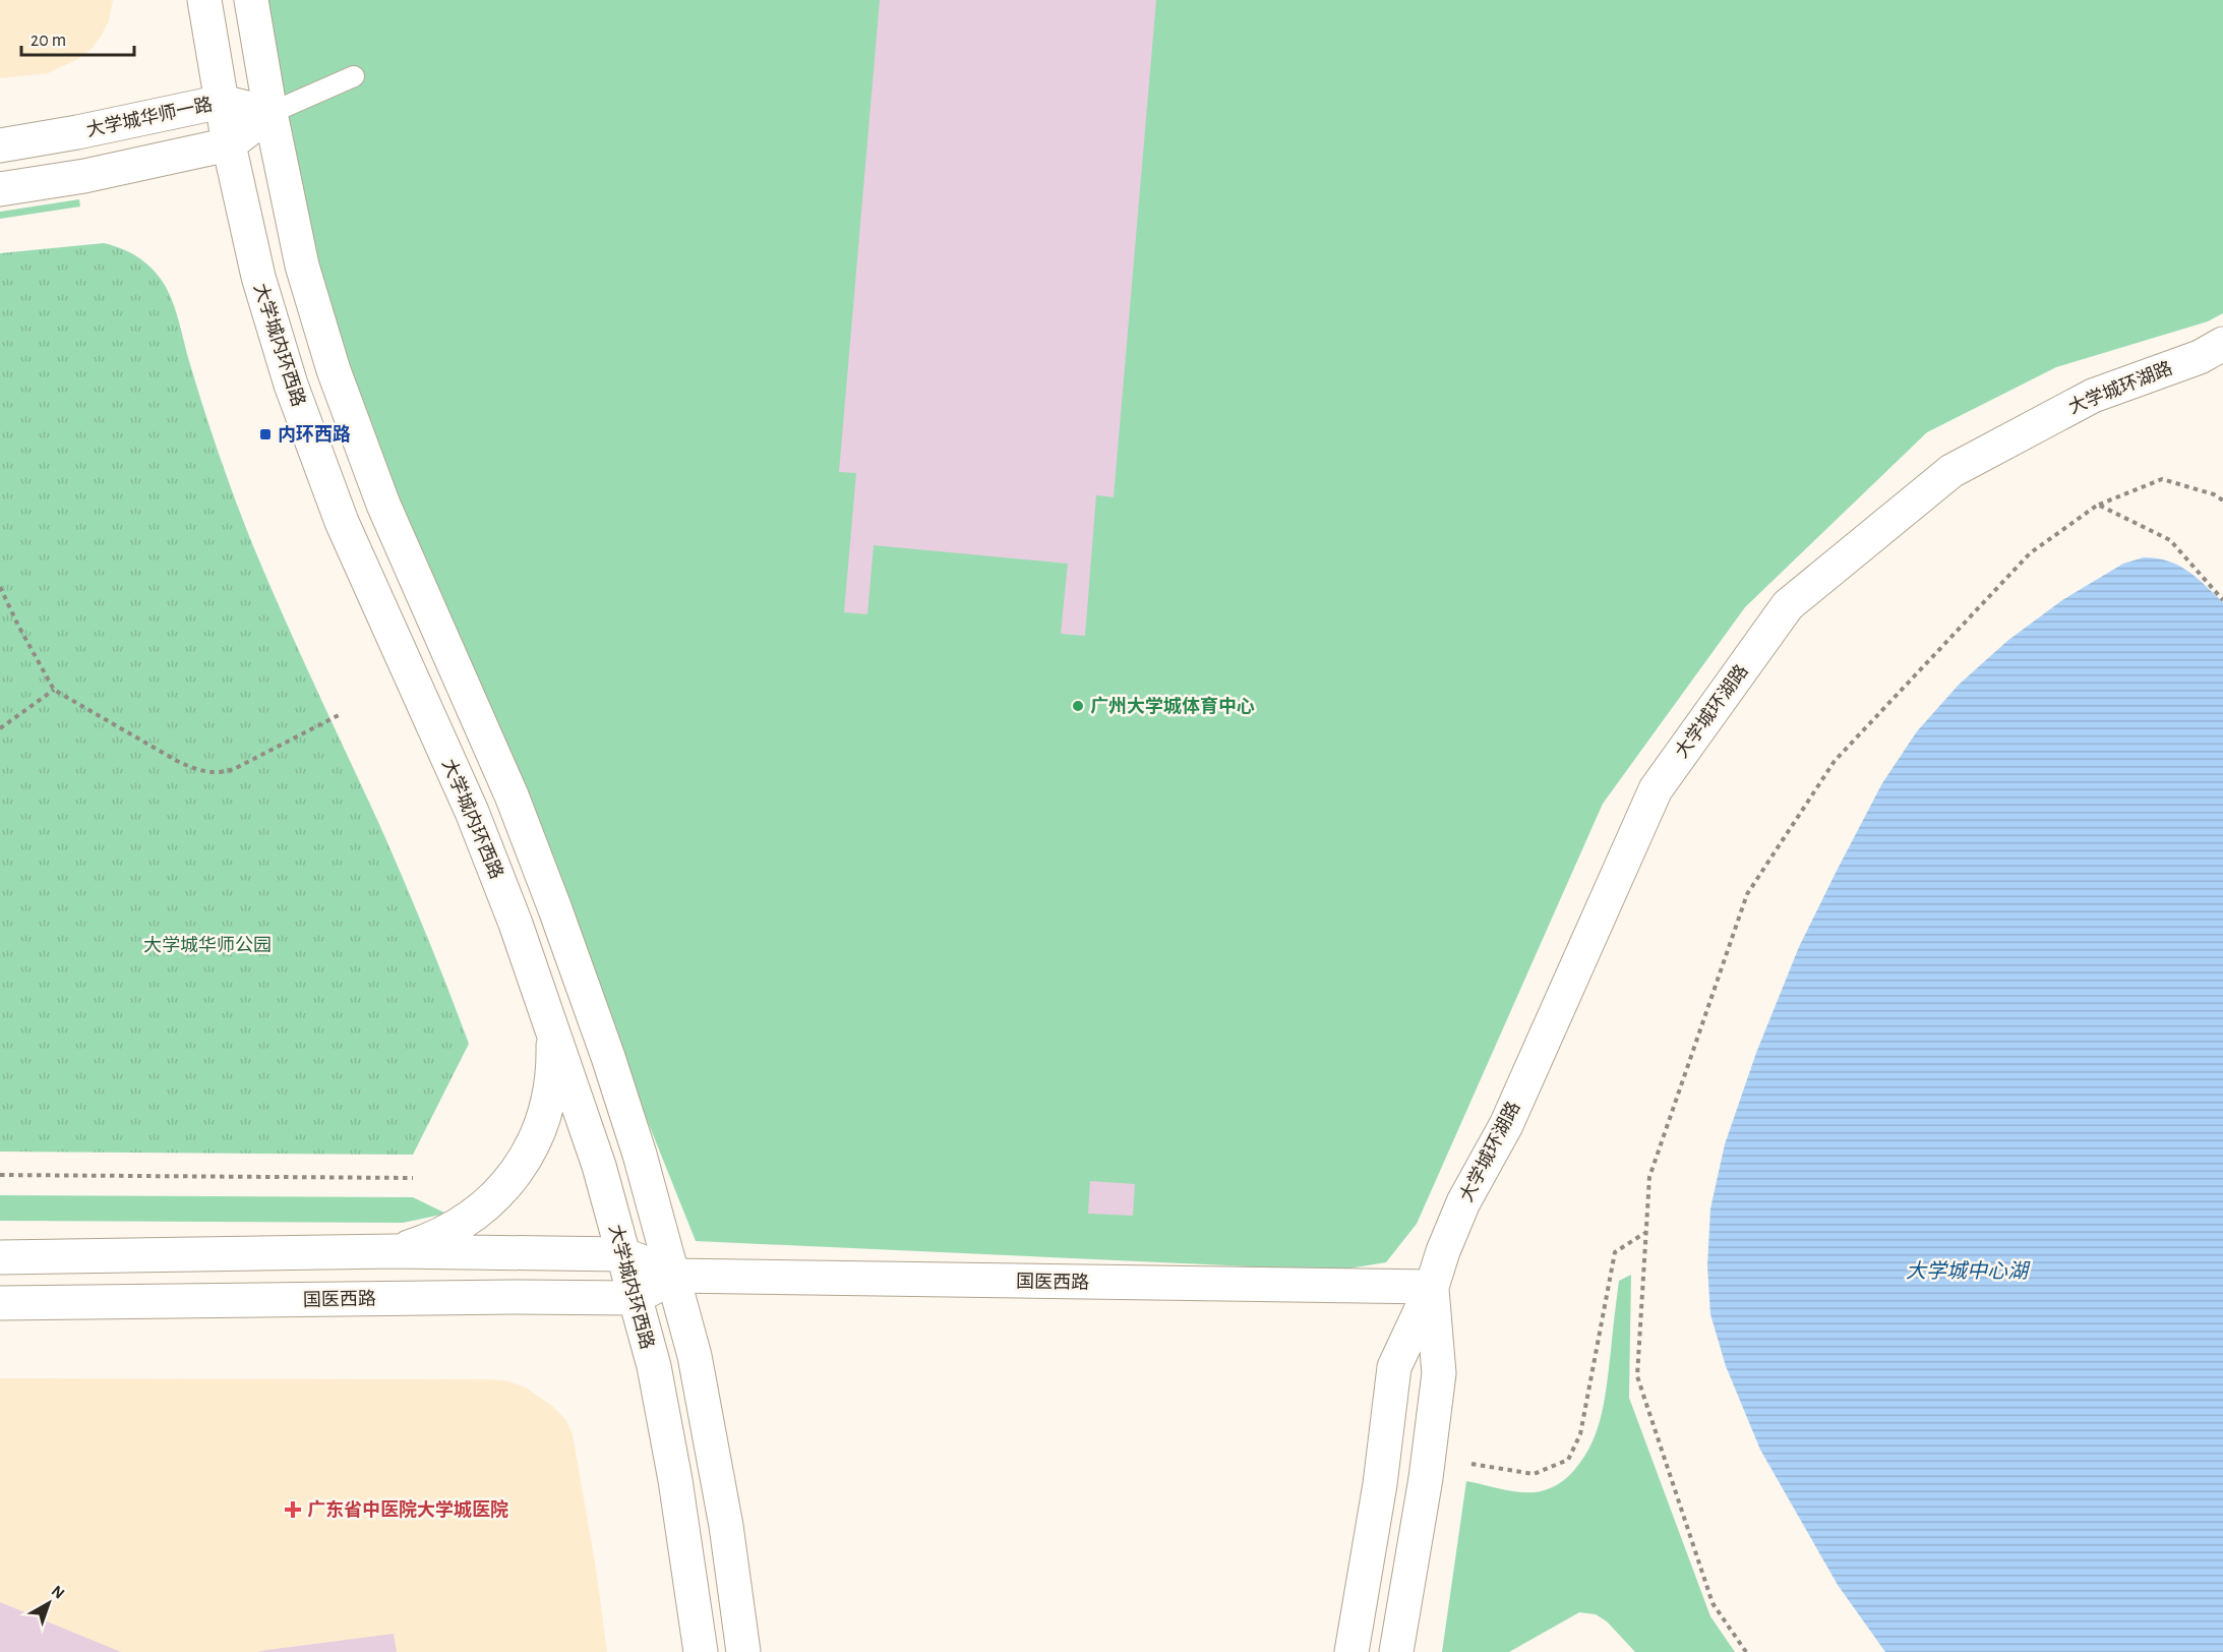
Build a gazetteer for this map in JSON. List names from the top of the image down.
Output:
{
  "streets": {
    "main road": [
      "大学城华师一路",
      "大学城内环西路",
      "大学城环湖路",
      "国医西路"
    ]
  },
  "crossings": [
    ["大学城华师一路", "大学城内环西路"],
    ["大学城内环西路", "国医西路"],
    ["大学城环湖路", "国医西路"]
  ],
  "water": ["大学城中心湖"],
  "parks": ["大学城华师公园"],
  "places": {
    "transit": ["内环西路"],
    "other": ["广州大学城体育中心"],
    "health": ["广东省中医院大学城医院"]
  },
  "scale_bar": "20 m",
  "north": "top right"
}
